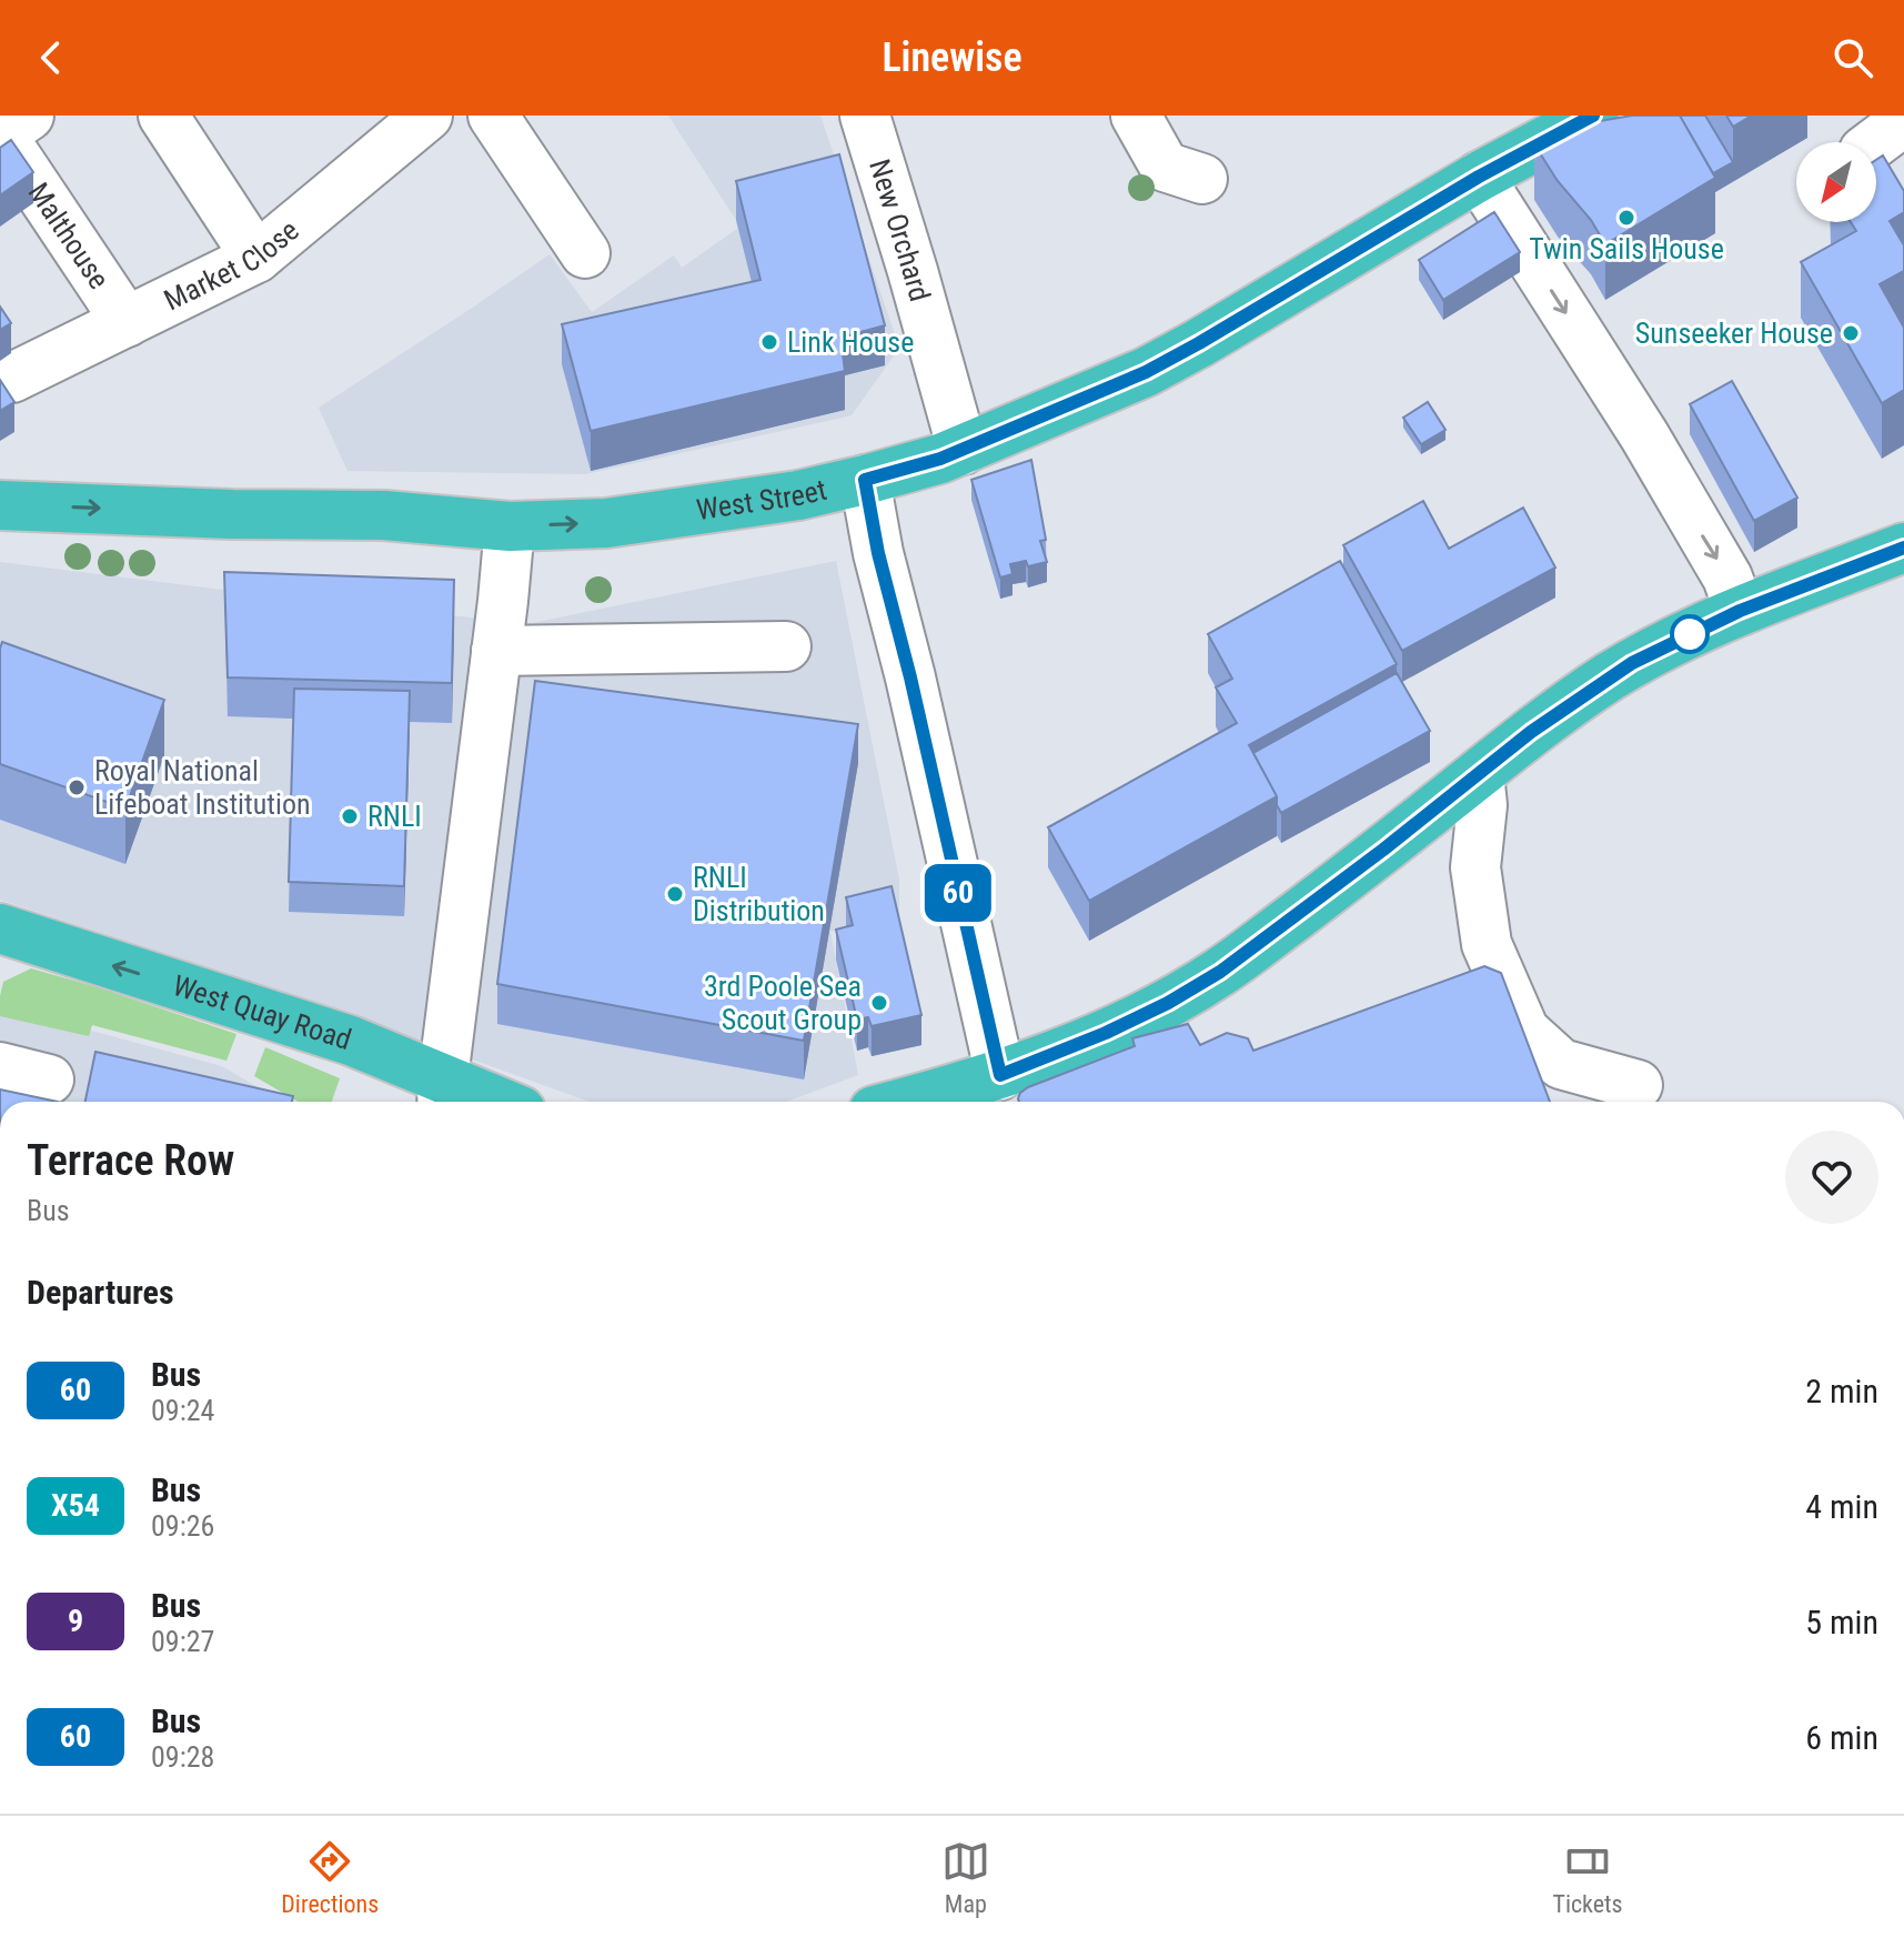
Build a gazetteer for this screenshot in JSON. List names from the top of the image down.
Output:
{
  "streets": {
    "highway": ["West Street", "West Quay Road"],
    "street": ["New Orchard", "Malthouse", "Market Close"]
  },
  "crossings": [
    ["New Orchard", "West Street"],
    ["Malthouse", "Market Close"]
  ],
  "one_way": ["West Street", "West Quay Road"],
  "places": [
    "Twin Sails House",
    "Sunseeker House",
    "Link House",
    "Royal National Lifeboat Institution",
    "RNLI",
    "RNLI Distribution",
    "3rd Poole Sea Scout Group"
  ],
  "lines": ["bus line 60"],
  "north": "bottom left",
  "page": {
    "header": "Linewise",
    "on_map": "60",
    "heading": [
      ["Terrace Row", "Bus"],
      "Departures"
    ],
    "list": [
      {
        "mark": "60",
        "name": "Bus",
        "note": "09:24",
        "value": "2 min"
      },
      {
        "mark": "X54",
        "name": "Bus",
        "note": "09:26",
        "value": "4 min"
      },
      {
        "mark": "9",
        "name": "Bus",
        "note": "09:27",
        "value": "5 min"
      },
      {
        "mark": "60",
        "name": "Bus",
        "note": "09:28",
        "value": "6 min"
      }
    ],
    "tabs": ["Directions", "Map", "Tickets"]
  }
}
